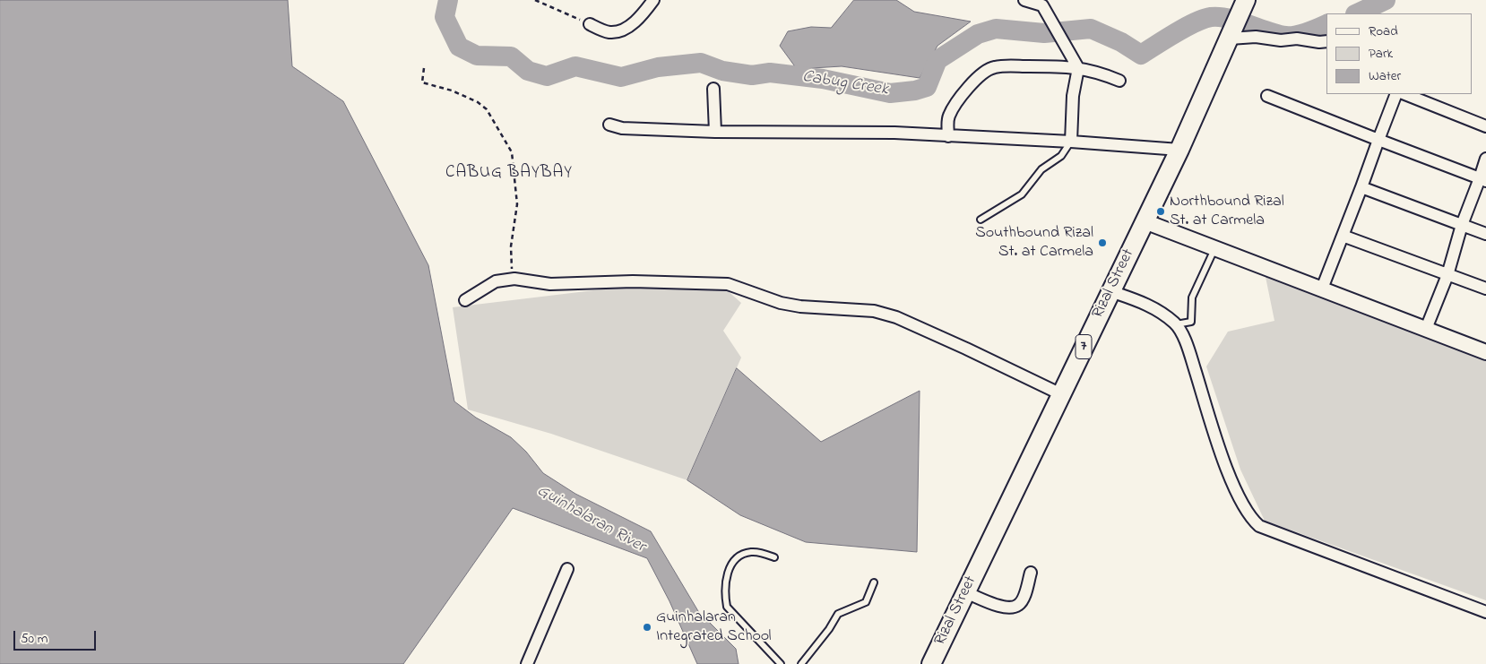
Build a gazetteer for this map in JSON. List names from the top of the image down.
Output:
{
  "streets": {
    "main road": ["Rizal Street", "7"]
  },
  "districts": ["CABUG BAYBAY"],
  "water": ["Cabug Creek", "Guinhalaran River"],
  "places": ["Northbound Rizal St. at Carmela", "Southbound Rizal St. at Carmela", "Guinhalaran Integrated School"],
  "legend": ["Road", "Park", "Water"],
  "scale_bar": "50 m"
}
